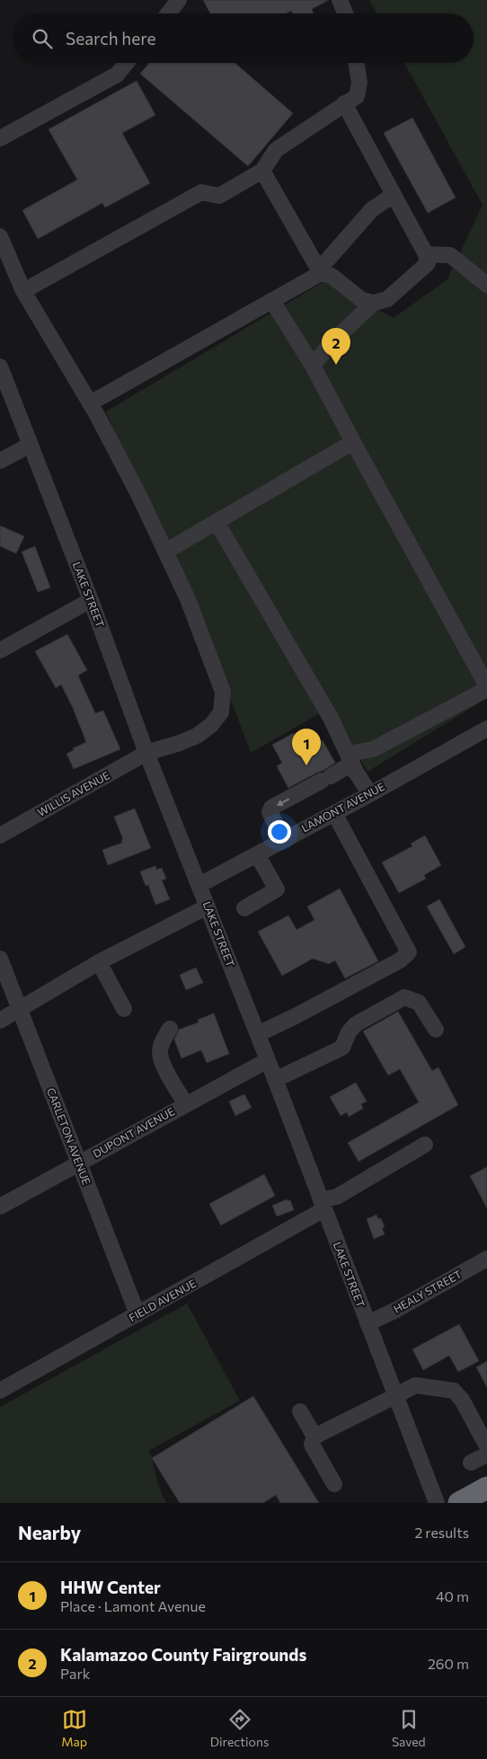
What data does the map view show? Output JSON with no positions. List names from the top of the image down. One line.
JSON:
{"streets":{"street":["LAKE STREET","WILLIS AVENUE","LAMONT AVENUE","DUPONT AVENUE","CARLETON AVENUE","HEALY STREET","FIELD AVENUE"]},"crossings":[["LAKE STREET","WILLIS AVENUE"],["LAKE STREET","LAMONT AVENUE"],["LAKE STREET","DUPONT AVENUE"],["LAKE STREET","HEALY STREET"],["LAKE STREET","FIELD AVENUE"],["DUPONT AVENUE","CARLETON AVENUE"],["CARLETON AVENUE","FIELD AVENUE"]],"page":{"search":"Search here","pins":["2","1"],"heading":["Nearby","2 results"],"list":[{"mark":"1","name":"HHW Center","note":"Place · Lamont Avenue","value":"40 m"},{"mark":"2","name":"Kalamazoo County Fairgrounds","note":"Park","value":"260 m"}],"nav":["Map","Directions","Saved"]}}
